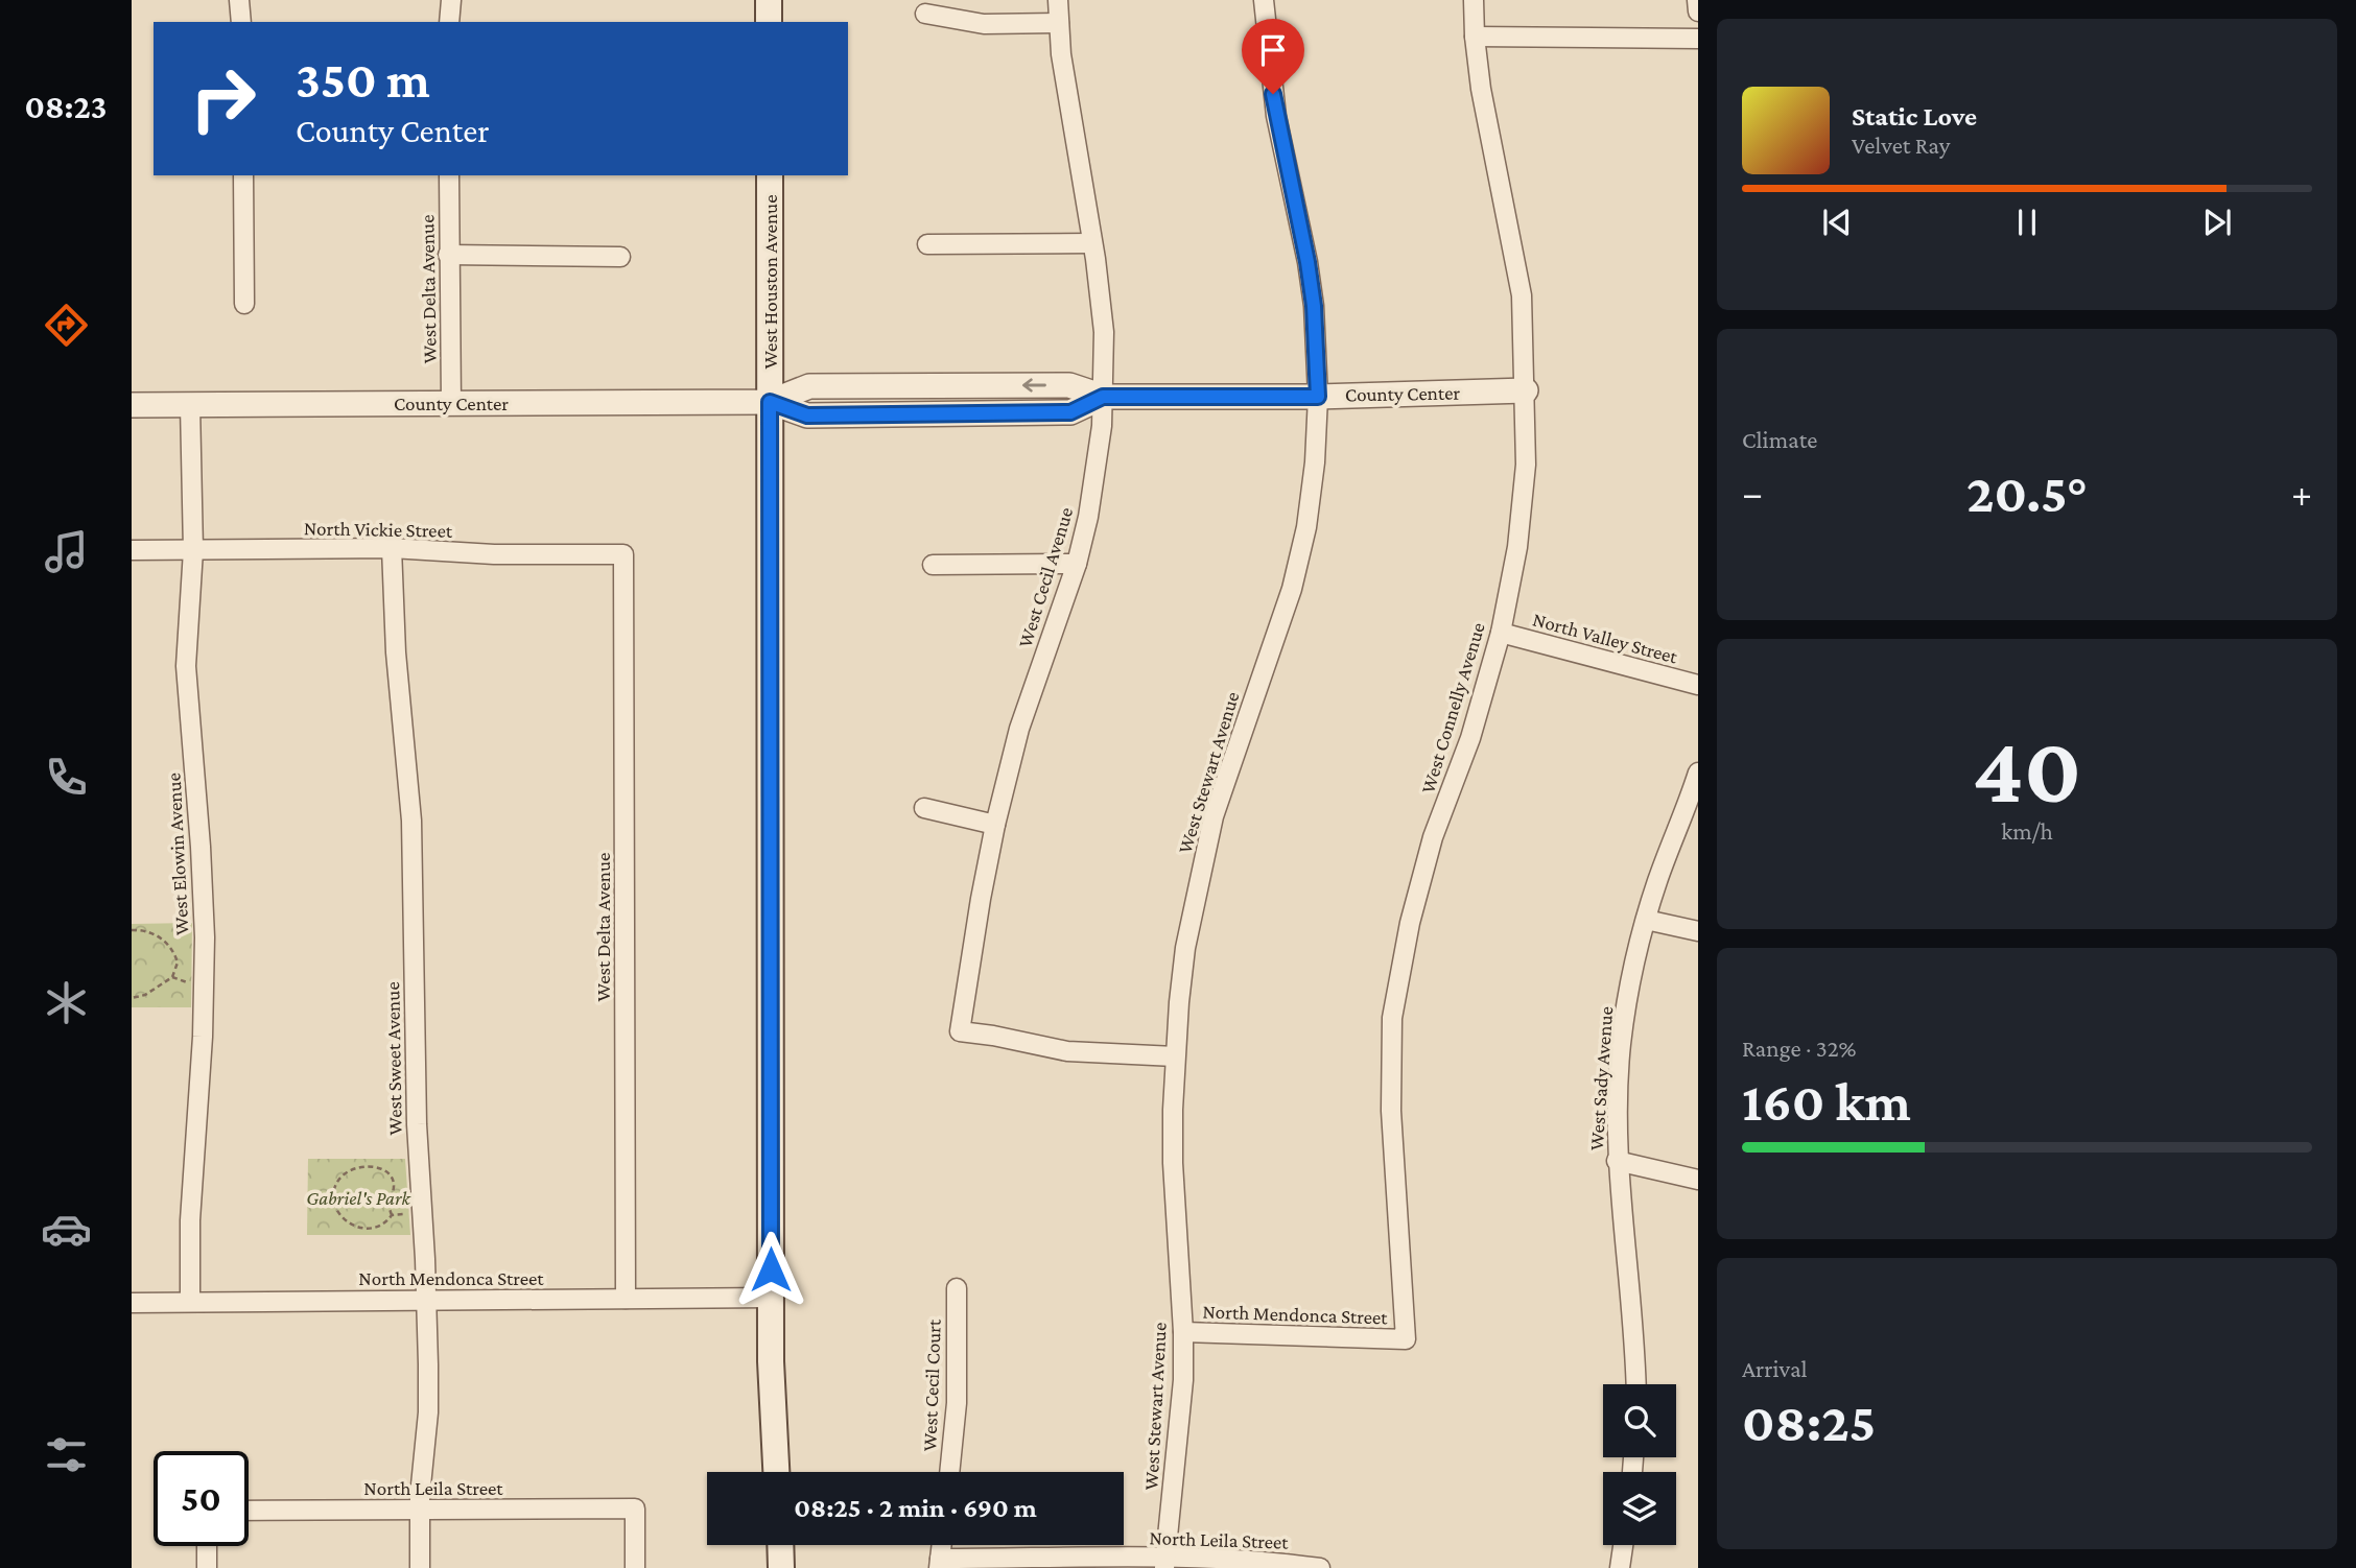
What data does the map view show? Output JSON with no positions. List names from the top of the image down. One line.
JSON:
{"streets":{"main road":["West Houston Avenue"],"street":["West Delta Avenue","County Center","North Vickie Street","West Cecil Avenue","North Valley Street","West Connelly Avenue","West Stewart Avenue","West Elowin Avenue","West Sweet Avenue","West Sady Avenue","North Mendonca Street","West Cecil Court","North Leila Street"]},"crossings":[["West Houston Avenue","County Center"],["West Houston Avenue","North Mendonca Street"],["West Delta Avenue","County Center"],["West Delta Avenue","North Vickie Street"],["West Delta Avenue","North Mendonca Street"],["County Center","West Cecil Avenue"],["County Center","West Connelly Avenue"],["County Center","West Stewart Avenue"],["County Center","West Elowin Avenue"],["North Vickie Street","West Elowin Avenue"],["North Vickie Street","West Sweet Avenue"],["West Cecil Avenue","West Stewart Avenue"],["North Valley Street","West Connelly Avenue"],["West Connelly Avenue","North Mendonca Street"],["West Stewart Avenue","North Mendonca Street"],["West Stewart Avenue","North Leila Street"],["West Elowin Avenue","North Mendonca Street"],["West Sweet Avenue","North Mendonca Street"],["West Sweet Avenue","North Leila Street"]],"parks":["Gabriel's Park"],"page":{"tabs":"08:23","turn":["350 m","County Center"],"song":["Static Love","Velvet Ray"],"tile":["Climate",["40","km/h"],["Range · 32%","160 km"],["Arrival","08:25"]],"heat":["−","20.5°","+"],"limit":"50","trip":"08:25 · 2 min · 690 m"}}
